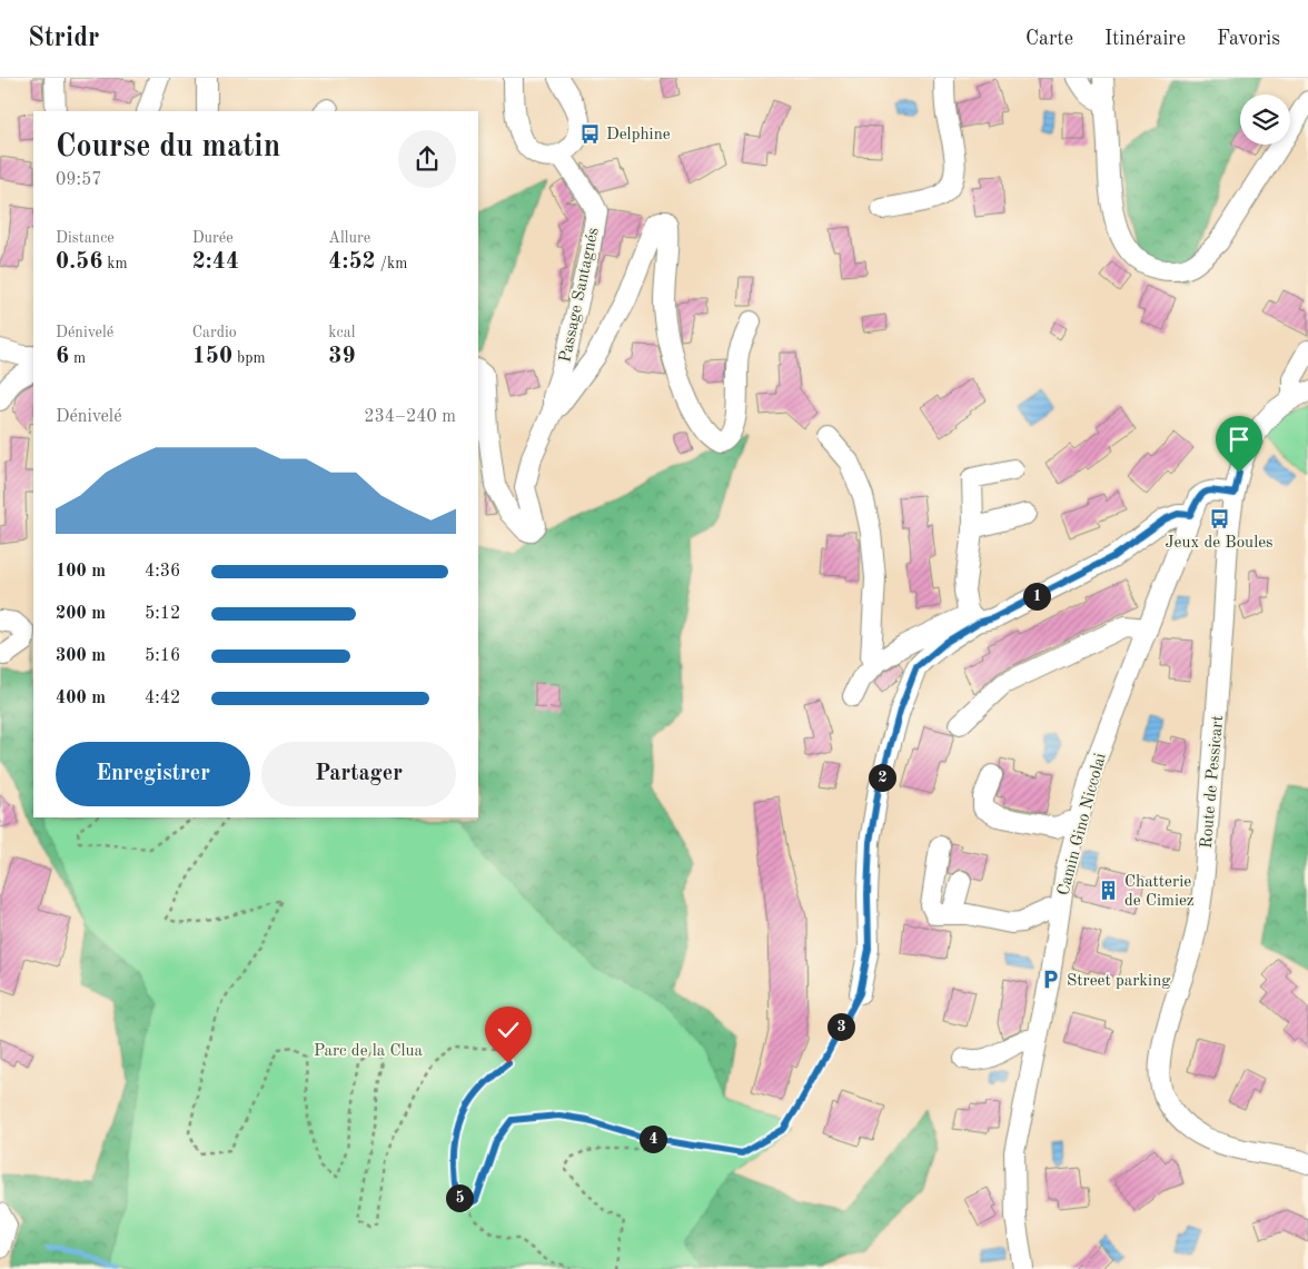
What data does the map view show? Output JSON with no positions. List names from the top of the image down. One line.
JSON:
{"streets":{"street":["Passage Santagnés","Route de Pessicart","Camin Gino Niccolai"]},"crossings":[["Route de Pessicart","Camin Gino Niccolai"]],"parks":["Parc de la Clua"],"places":{"bus stop":["Delphine","Jeux de Boules"],"building":["Chatterie de Cimiez"],"parking":["Street parking"]},"page":{"header":"Stridr","nav":["Carte","Itinéraire","Favoris"],"heading":["Course du matin","09:57"],"stats":[["Distance","0.56 km"],["Durée","2:44"],["Allure","4:52 /km"],["Dénivelé","6 m"],["Cardio","150 bpm"],["kcal","39"]],"chart":["Dénivelé","234–240 m"],"list":[{"name":"100 m","note":"4:36"},{"name":"200 m","note":"5:12"},{"name":"300 m","note":"5:16"},{"name":"400 m","note":"4:42"}],"pins":["1","2","3","4","5"],"buttons":["Enregistrer","Partager"]}}
